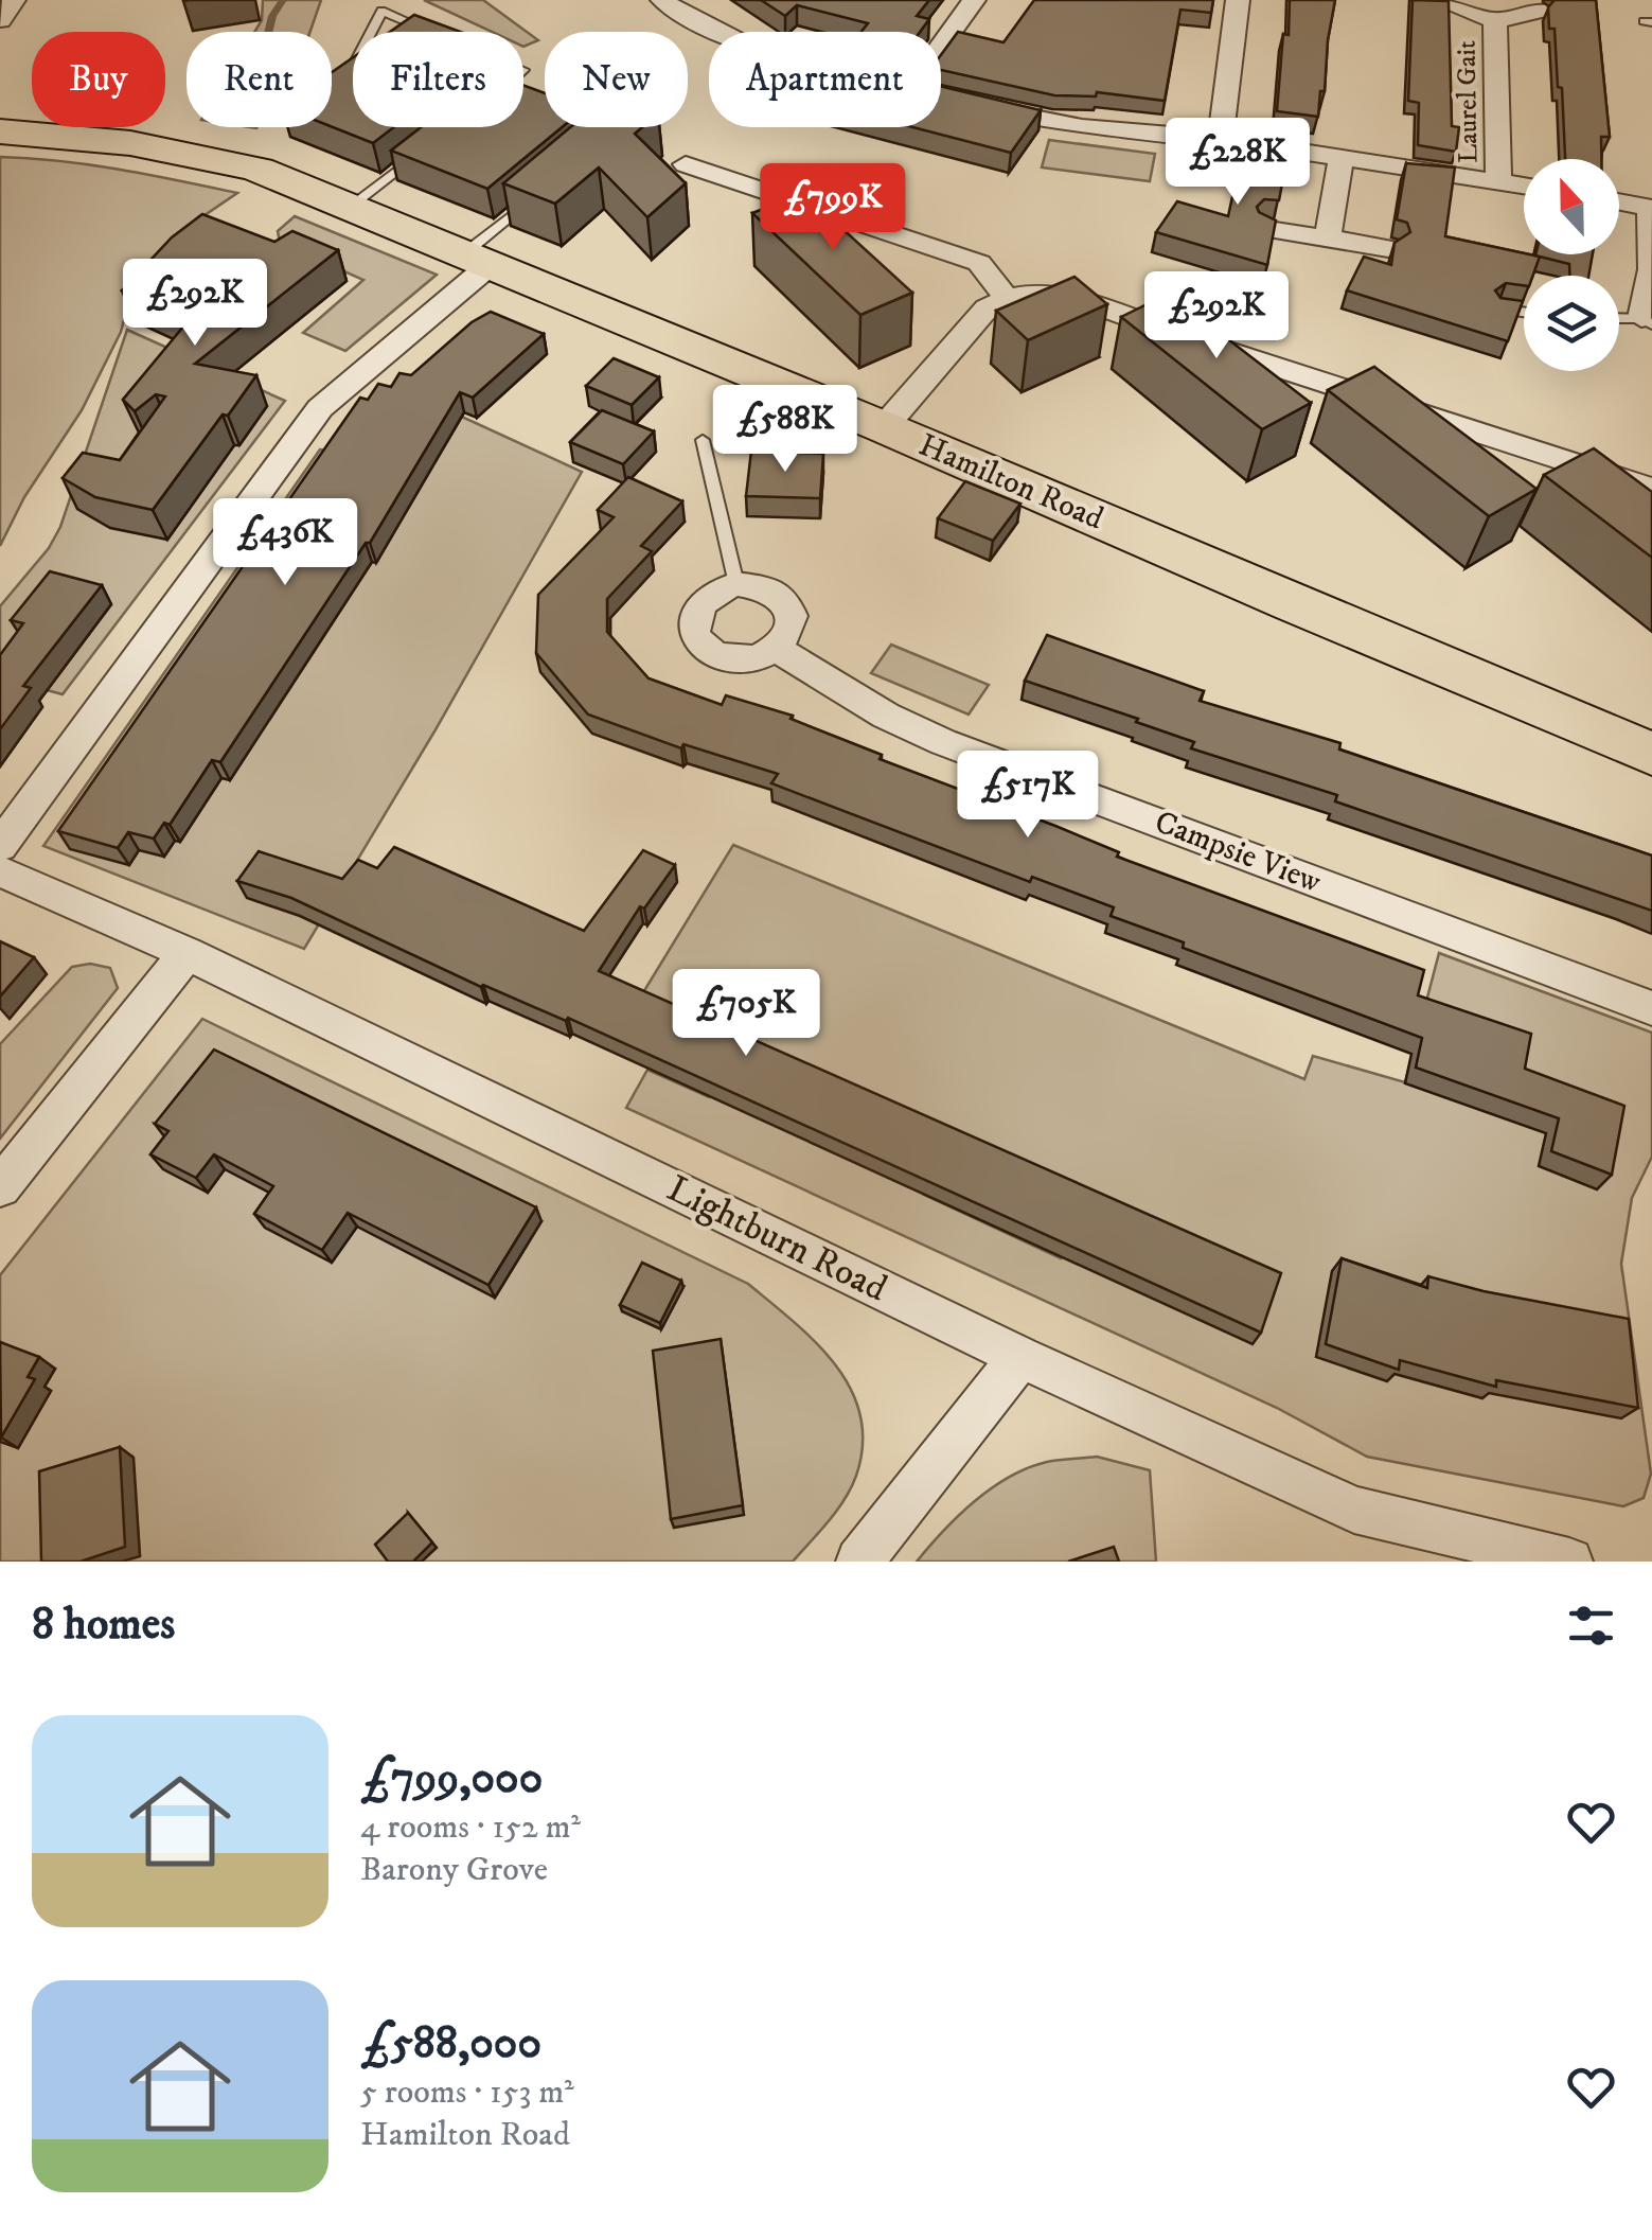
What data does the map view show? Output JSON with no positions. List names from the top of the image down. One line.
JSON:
{"streets":{"main road":["Hamilton Road"],"street":["Laurel Gait","Campsie View","Lightburn Road"]},"north":"top","page":{"chip":["Buy","Rent","Filters","New","Apartment"],"price":["£228K","£799K","£292K","£292K","£588K","£436K","£517K","£705K"],"heading":"8 homes","list":[{"name":"£799,000","note":"4 rooms · 152 m² · Barony Grove"},{"name":"£588,000","note":"5 rooms · 153 m² · Hamilton Road"}]}}
